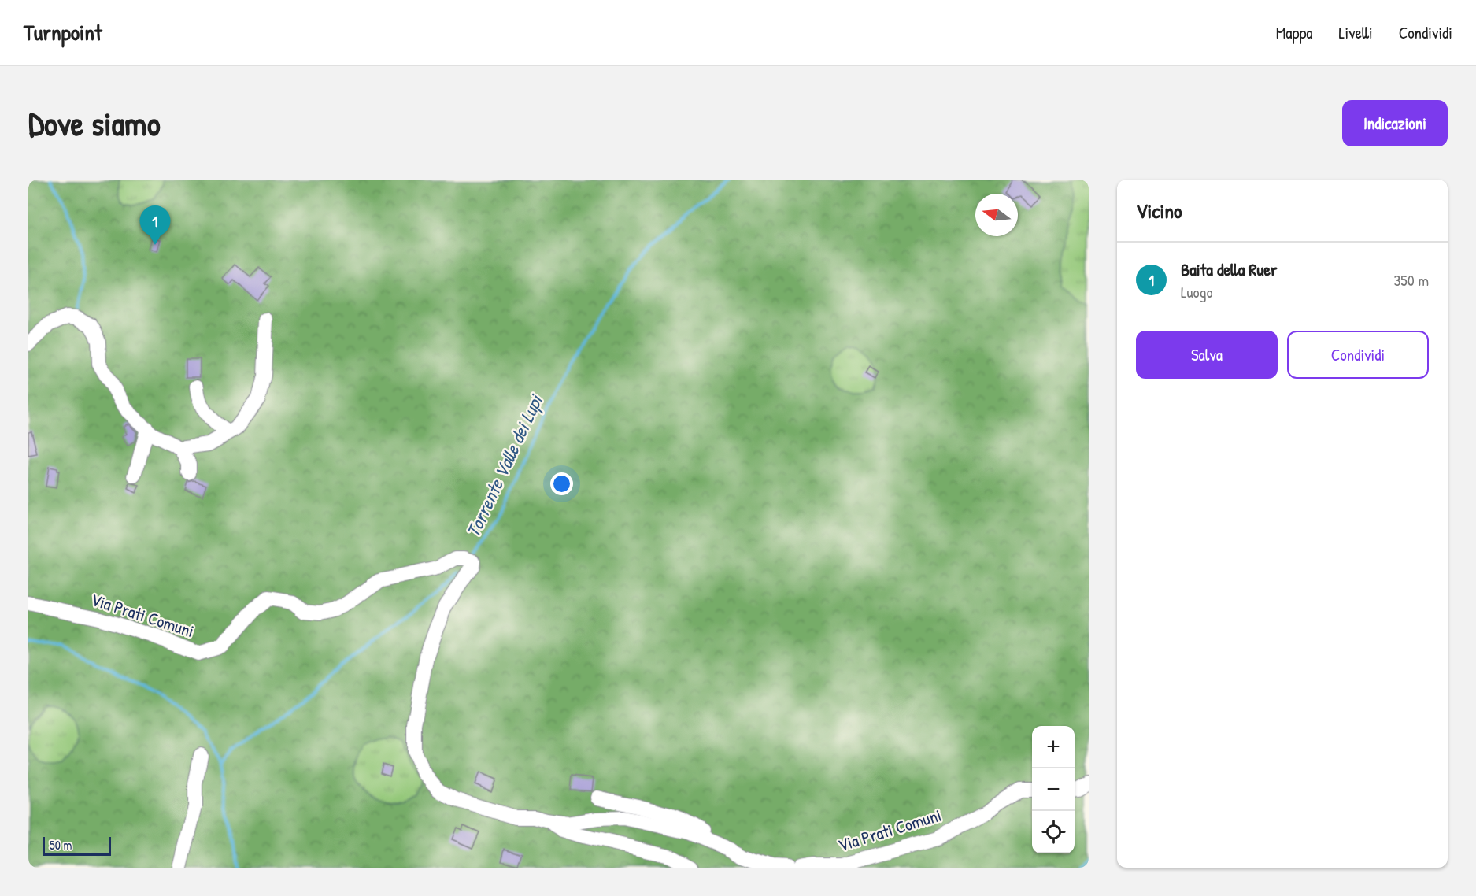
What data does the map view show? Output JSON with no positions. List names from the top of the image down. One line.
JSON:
{"streets":{"street":["Via Prati Comuni"]},"water":["Torrente Valle dei Lupi"],"scale_bar":"50 m","north":"left","page":{"header":"Turnpoint","nav":["Mappa","Livelli","Condividi"],"buttons":["Indicazioni",["Salva","Condividi"]],"title":"Dove siamo","heading":"Vicino","pins":"1","list":[{"mark":"1","name":"Baita della Ruer","note":"Luogo","value":"350 m"}],"map_buttons":["+","−"],"scale":"50 m"}}
